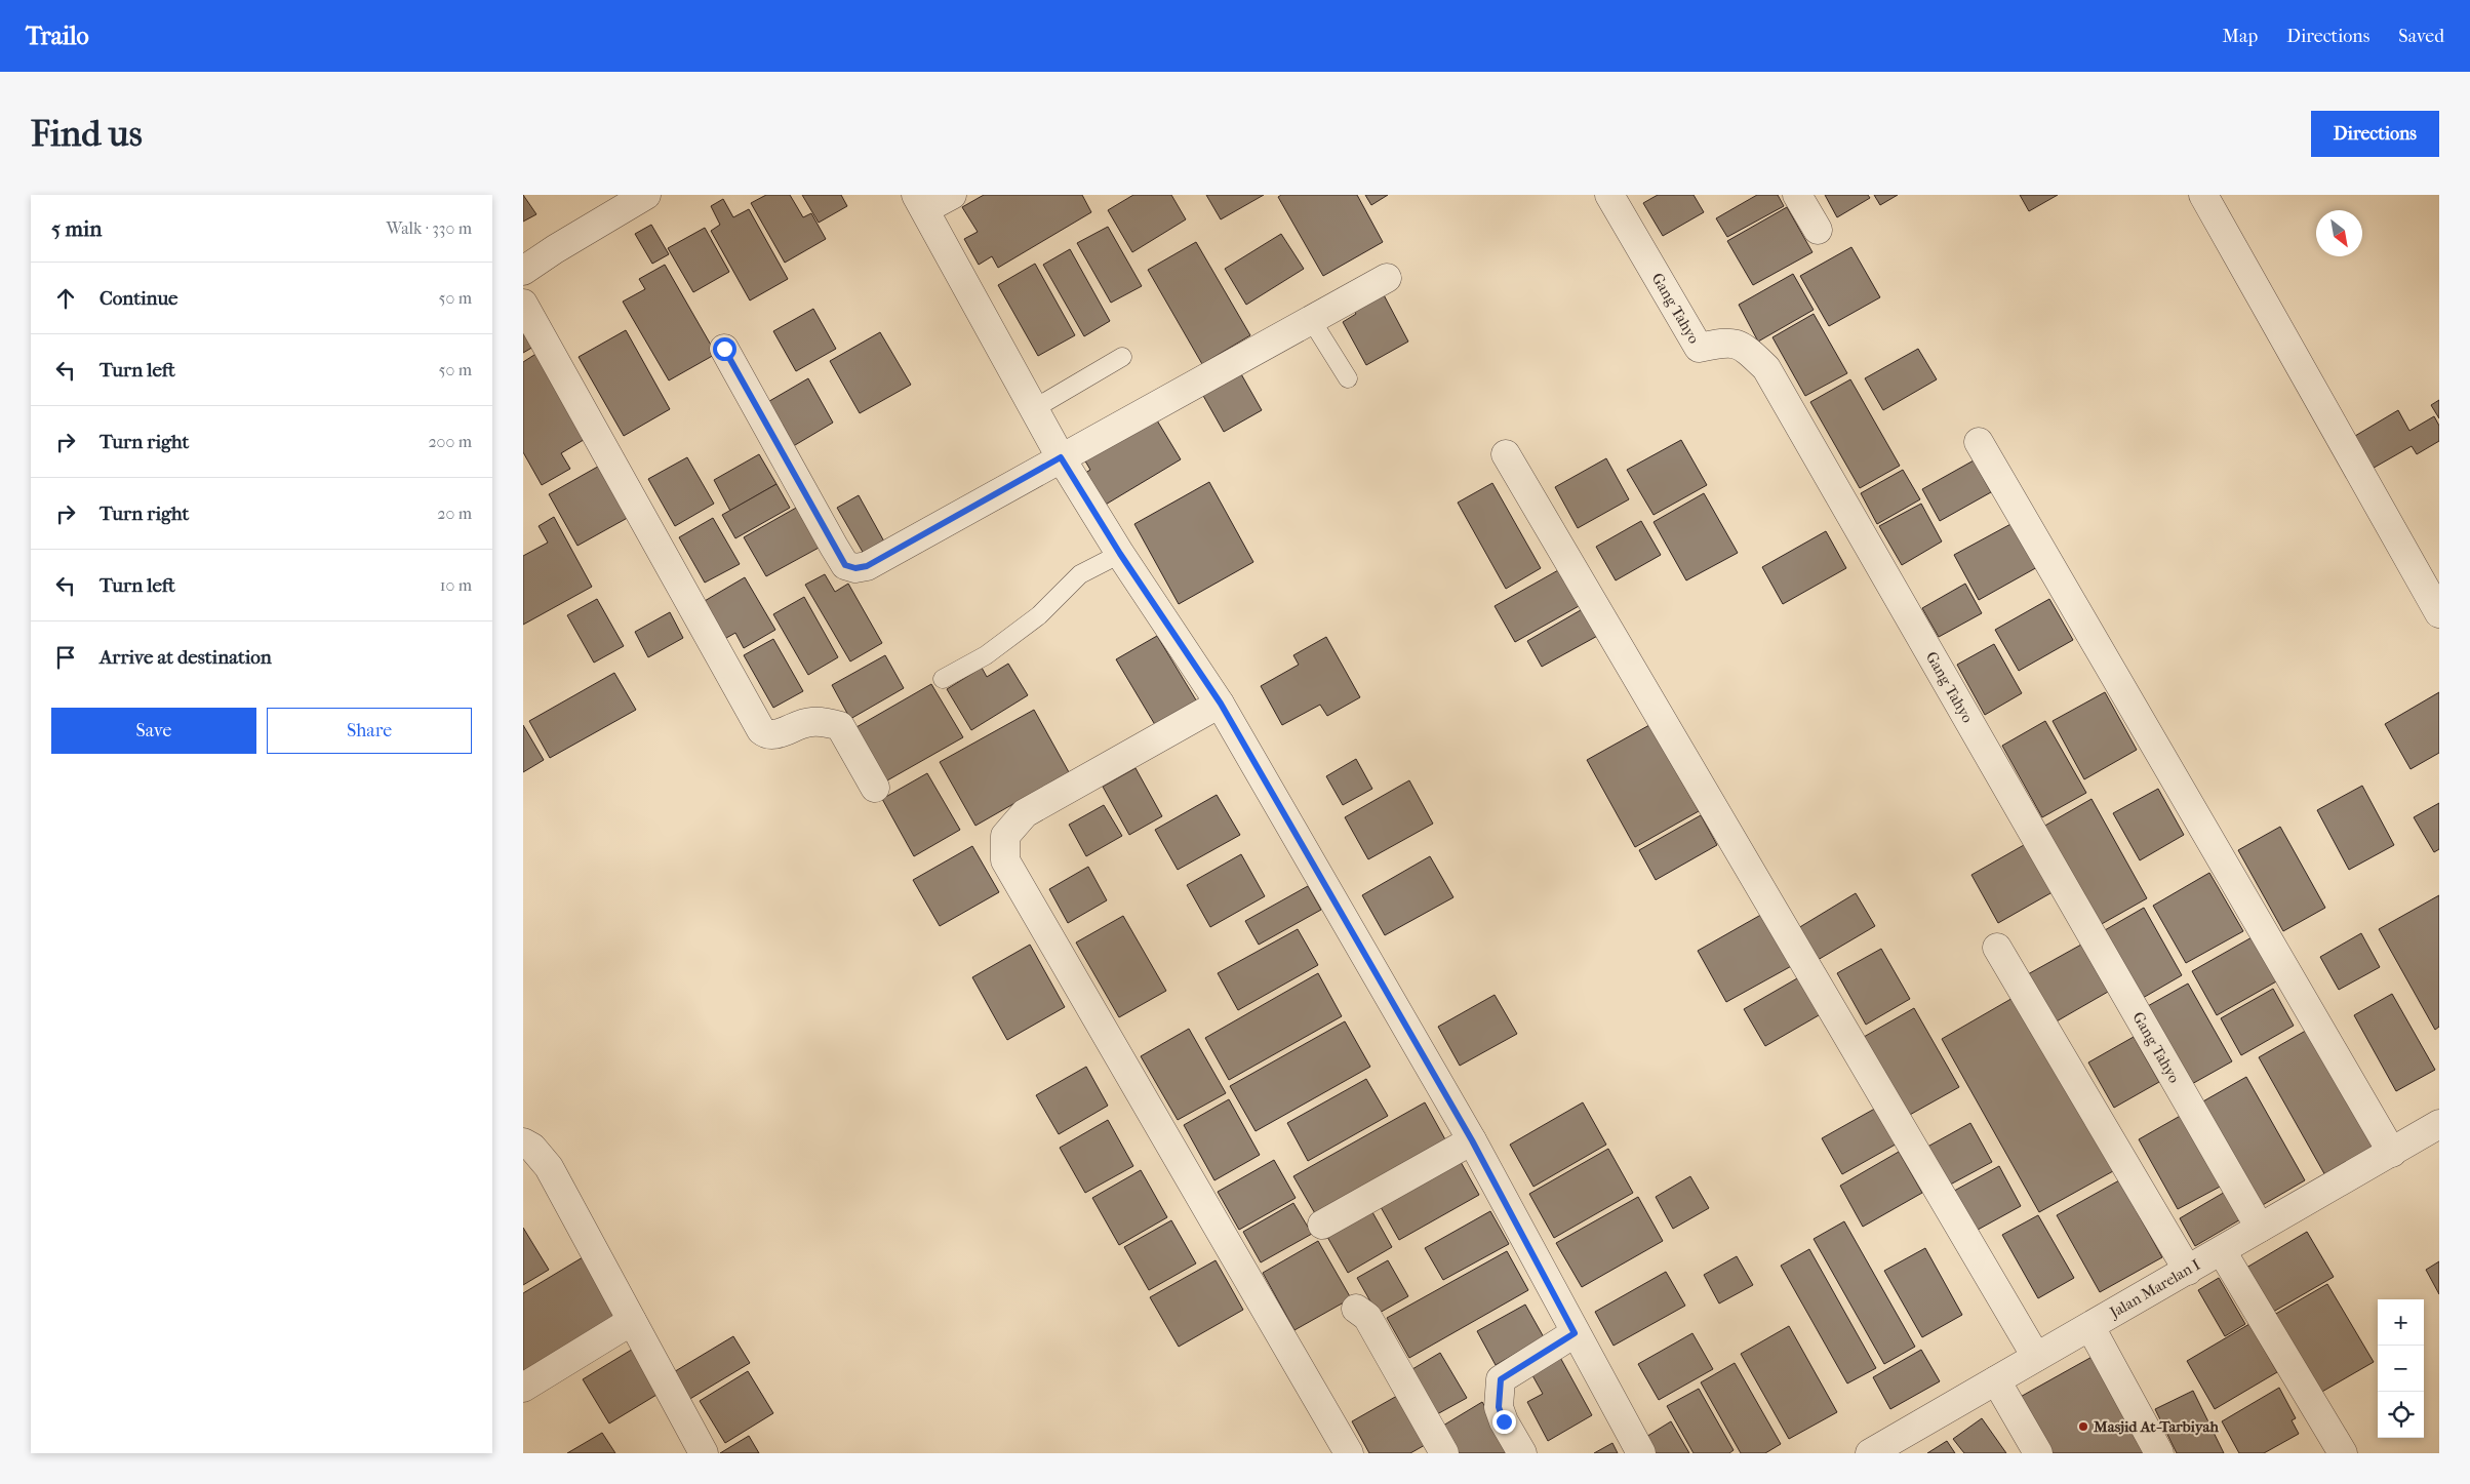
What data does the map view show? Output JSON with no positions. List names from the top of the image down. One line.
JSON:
{"streets":{"street":["Gang Tahyo","Jalan Marelan I"]},"crossings":[["Gang Tahyo","Jalan Marelan I"]],"places":["Masjid At-Tarbiyah"],"north":"bottom right","page":{"header":"Trailo","nav":["Map","Directions","Saved"],"buttons":["Directions",["Save","Share"]],"title":"Find us","heading":["5 min","Walk · 330 m"],"list":[["Continue","50 m"],["Turn left","50 m"],["Turn right","200 m"],["Turn right","20 m"],["Turn left","10 m"],"Arrive at destination"],"map_buttons":["+","−"]}}
